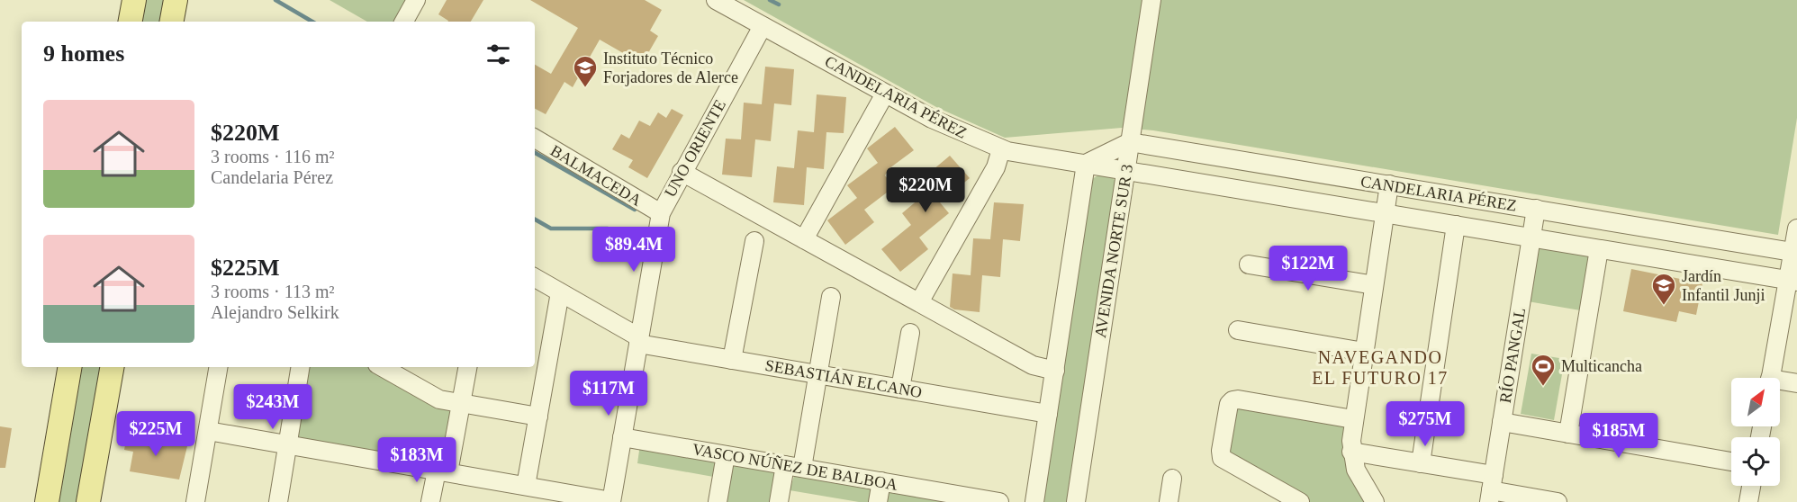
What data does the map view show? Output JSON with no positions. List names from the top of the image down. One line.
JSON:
{"streets":{"street":["CANDELARIA PÉREZ","UNO ORIENTE","BALMACEDA","AVENIDA NORTE SUR 3","RÍO PANGAL","SEBASTIÁN ELCANO","VASCO NÚÑEZ DE BALBOA"]},"crossings":[["CANDELARIA PÉREZ","UNO ORIENTE"],["CANDELARIA PÉREZ","AVENIDA NORTE SUR 3"],["CANDELARIA PÉREZ","RÍO PANGAL"],["UNO ORIENTE","BALMACEDA"],["UNO ORIENTE","SEBASTIÁN ELCANO"],["UNO ORIENTE","VASCO NÚÑEZ DE BALBOA"]],"districts":["NAVEGANDO EL FUTURO 17"],"places":{"school or university":["Instituto Técnico Forjadores de Alerce","Jardín Infantil Junji"],"sports":["Multicancha"]},"north":"top right","page":{"heading":"9 homes","list":[{"name":"$220M","note":"3 rooms · 116 m² · Candelaria Pérez"},{"name":"$225M","note":"3 rooms · 113 m² · Alejandro Selkirk"}],"price":["$220M","$89.4M","$122M","$117M","$243M","$275M","$225M","$185M","$183M"]}}
